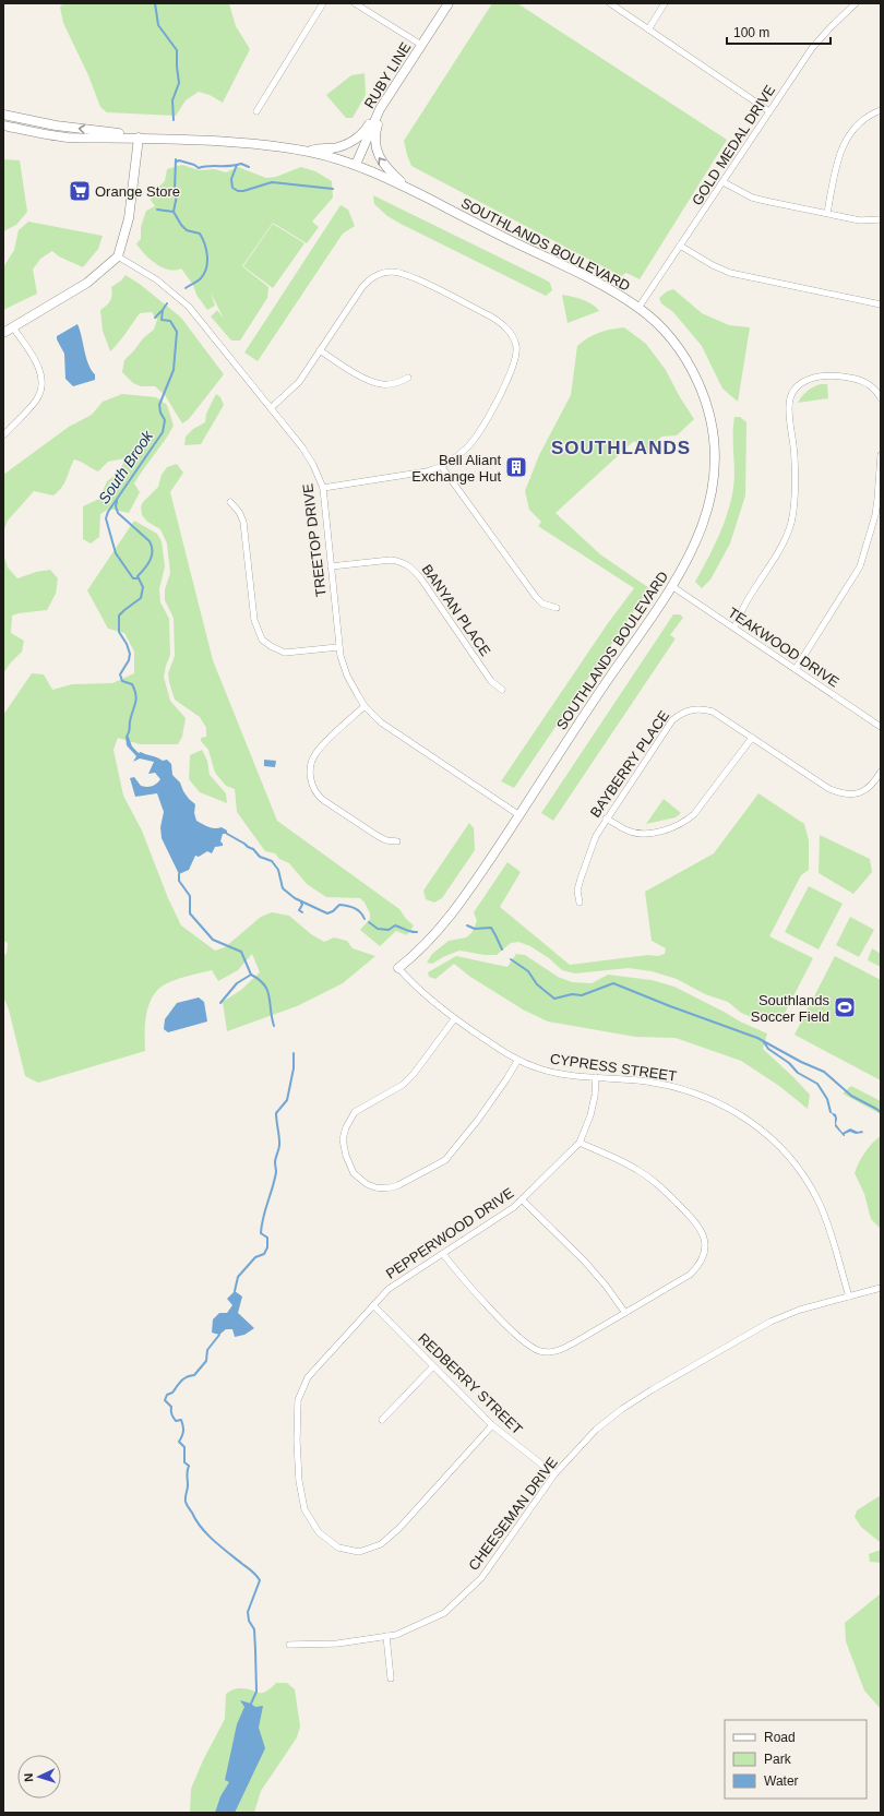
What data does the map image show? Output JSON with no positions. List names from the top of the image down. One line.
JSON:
{"streets":{"main road":["RUBY LINE","SOUTHLANDS BOULEVARD"],"street":["GOLD MEDAL DRIVE","TREETOP DRIVE","BANYAN PLACE","TEAKWOOD DRIVE","BAYBERRY PLACE","CYPRESS STREET","PEPPERWOOD DRIVE","REDBERRY STREET","CHEESEMAN DRIVE"]},"crossings":[["RUBY LINE","SOUTHLANDS BOULEVARD"],["GOLD MEDAL DRIVE","SOUTHLANDS BOULEVARD"],["SOUTHLANDS BOULEVARD","TREETOP DRIVE"],["SOUTHLANDS BOULEVARD","TEAKWOOD DRIVE"],["SOUTHLANDS BOULEVARD","CYPRESS STREET"],["TREETOP DRIVE","BANYAN PLACE"],["CYPRESS STREET","PEPPERWOOD DRIVE"],["CYPRESS STREET","CHEESEMAN DRIVE"],["PEPPERWOOD DRIVE","REDBERRY STREET"],["REDBERRY STREET","CHEESEMAN DRIVE"]],"districts":["SOUTHLANDS"],"water":["South Brook"],"places":{"supermarket":["Orange Store"],"building":["Bell Aliant Exchange Hut"],"sports":["Southlands Soccer Field"]},"legend":["Road","Park","Water"],"scale_bar":"100 m","north":"left"}
